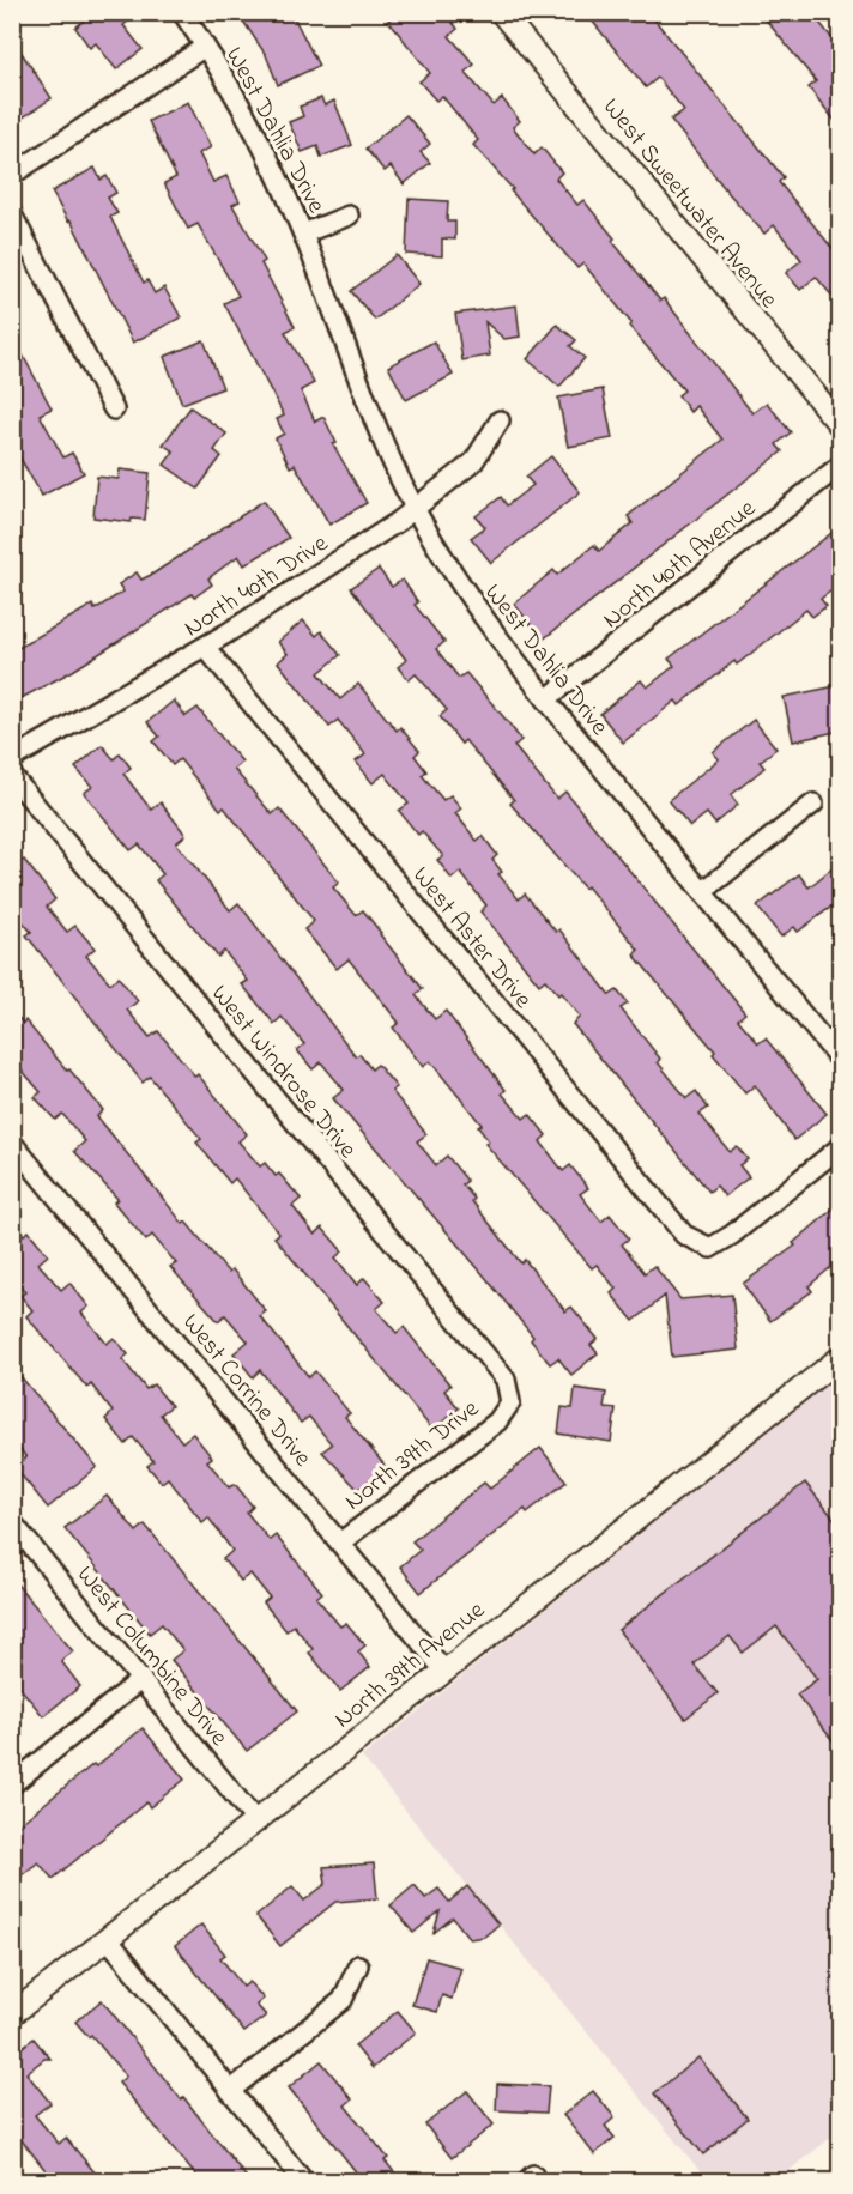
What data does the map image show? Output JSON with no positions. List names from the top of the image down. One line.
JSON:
{"streets":{"street":["West Dahlia Drive","West Sweetwater Avenue","North 40th Avenue","North 40th Drive","West Aster Drive","West Windrose Drive","West Corrine Drive","North 39th Drive","West Columbine Drive","North 39th Avenue"]},"crossings":[["West Dahlia Drive","North 40th Avenue"],["West Dahlia Drive","North 40th Drive"],["North 40th Drive","West Aster Drive"],["West Windrose Drive","North 39th Drive"],["West Corrine Drive","North 39th Drive"],["West Corrine Drive","North 39th Avenue"],["West Columbine Drive","North 39th Avenue"]]}
